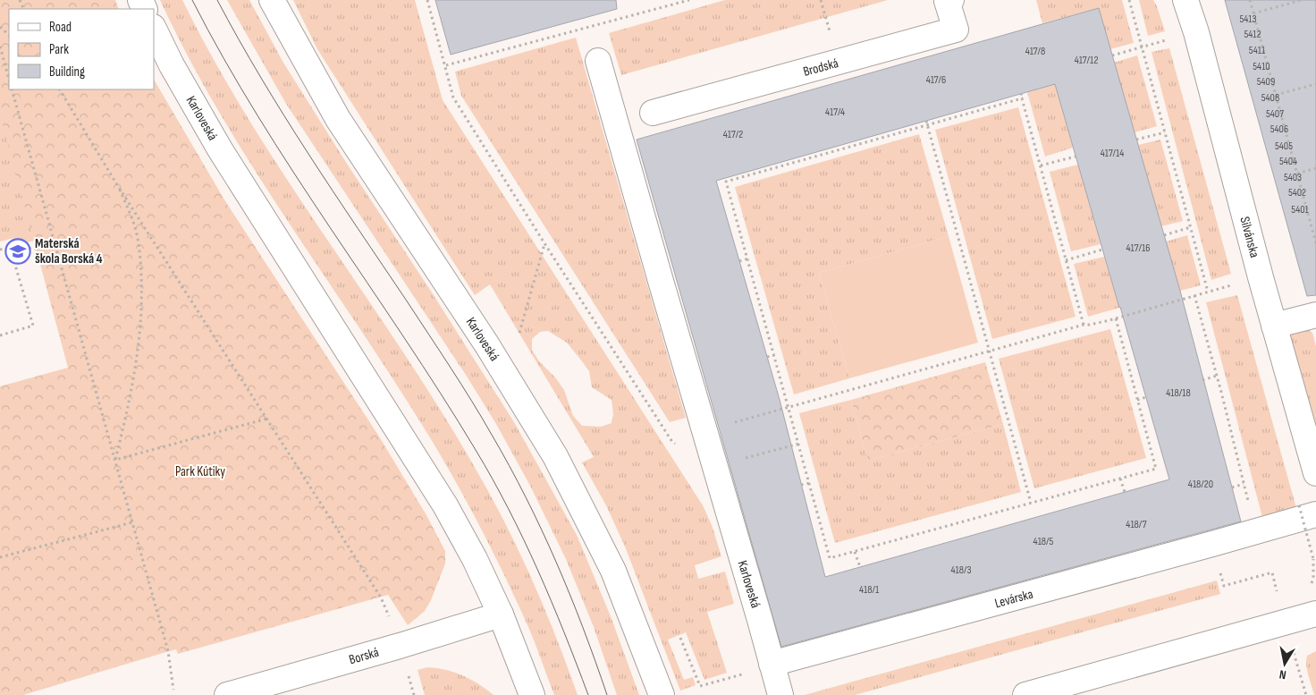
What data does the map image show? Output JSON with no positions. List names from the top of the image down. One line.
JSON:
{"streets":{"street":["Brodská","Karloveská","Silvánska","Levárska","Borská"]},"crossings":[["Karloveská","Levárska"],["Karloveská","Borská"]],"parks":["Park Kútiky"],"places":{"school or university":["Materská škola Borská 4"]},"house_numbers":["5413","5412","5411","417/8","417/12","5410","417/6","5409","5408","417/4","5407","5406","417/2","5405","417/14","5404","5403","5402","5401","417/16","418/18","418/20","418/7","418/5","418/3","418/1"],"legend":["Road","Park","Building"],"north":"bottom"}
